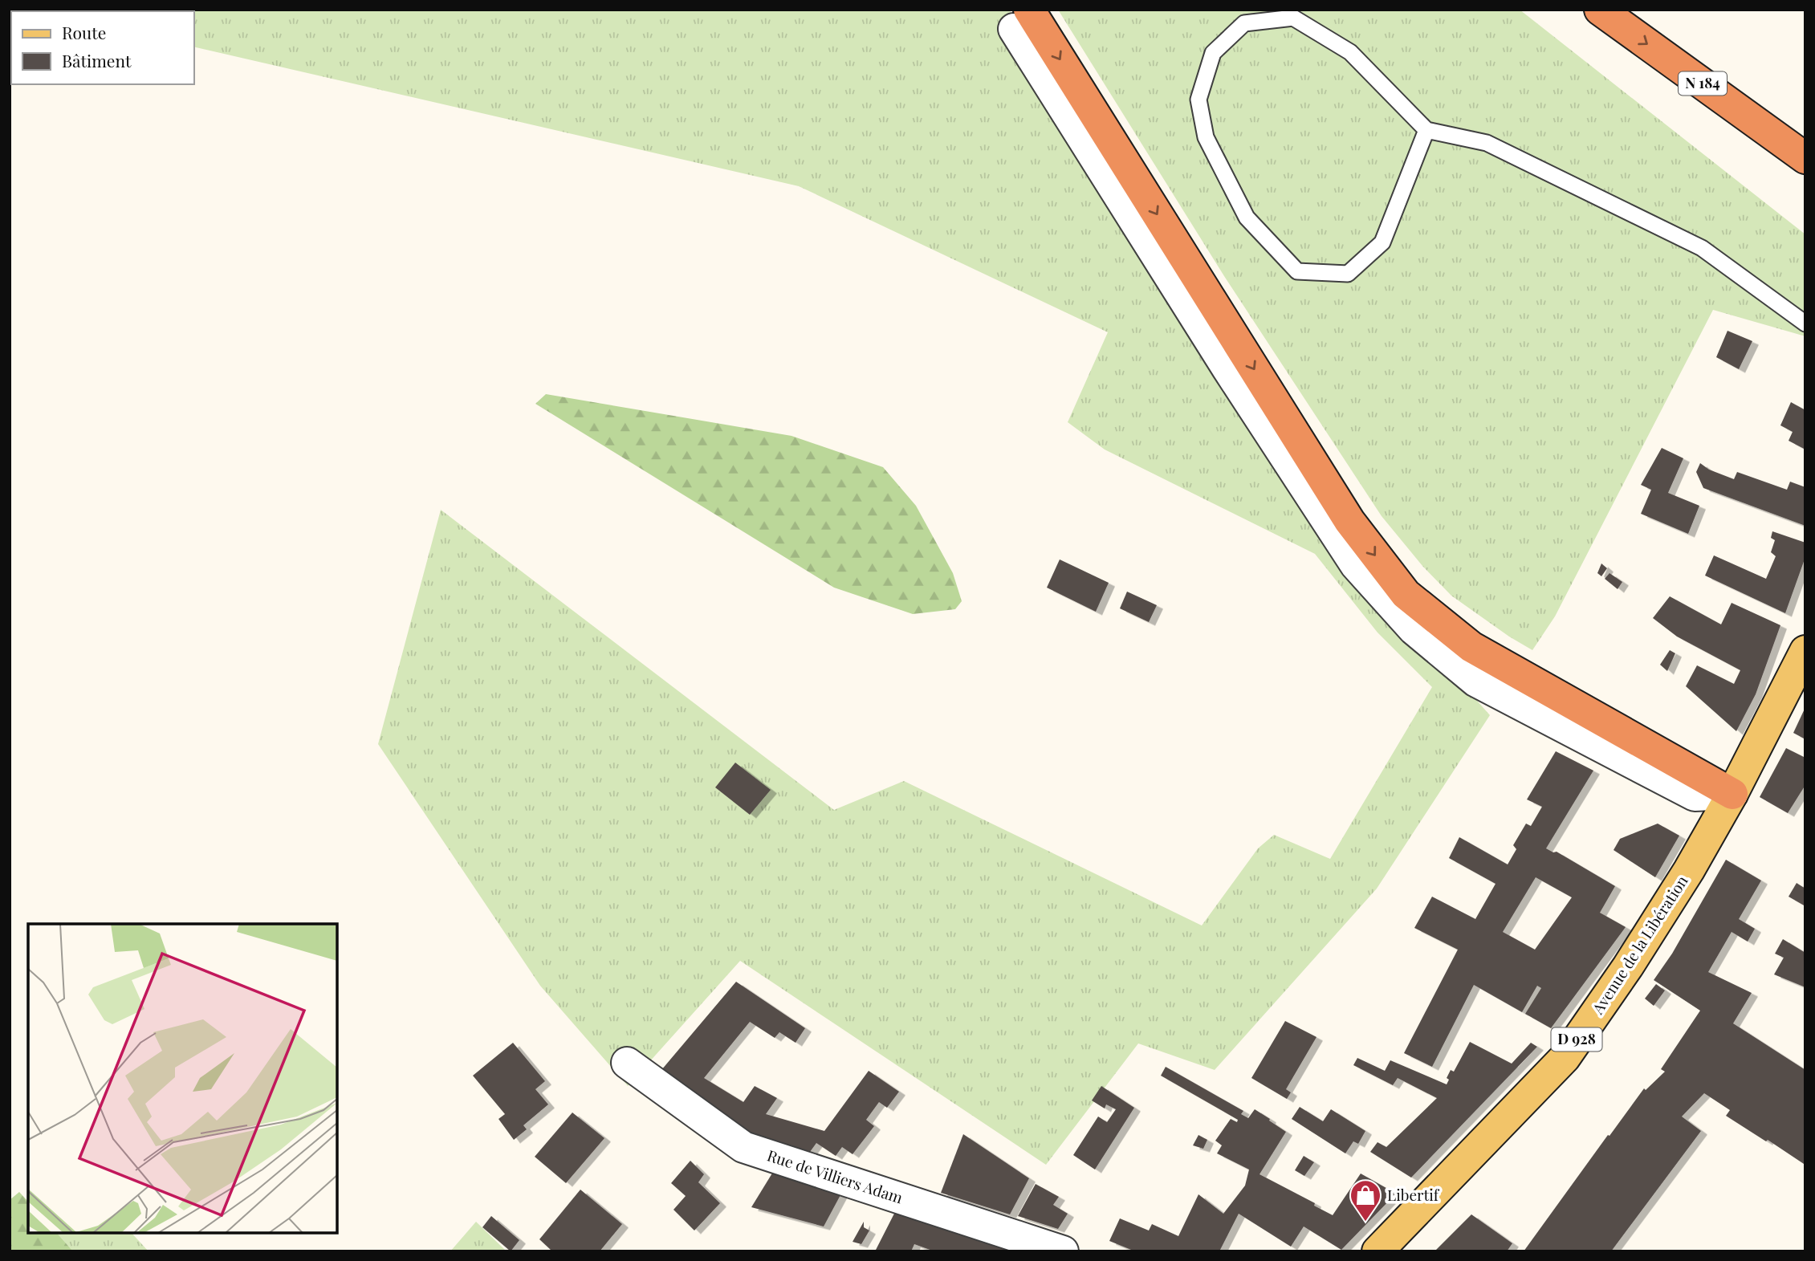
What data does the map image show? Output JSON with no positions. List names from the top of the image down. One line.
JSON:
{"streets":{"highway":["N 184"],"main road":["Avenue de la Libération","D 928"],"street":["Rue de Villiers Adam"]},"places":{"shop":["Libertif"]},"legend":["Route","Bâtiment"]}
